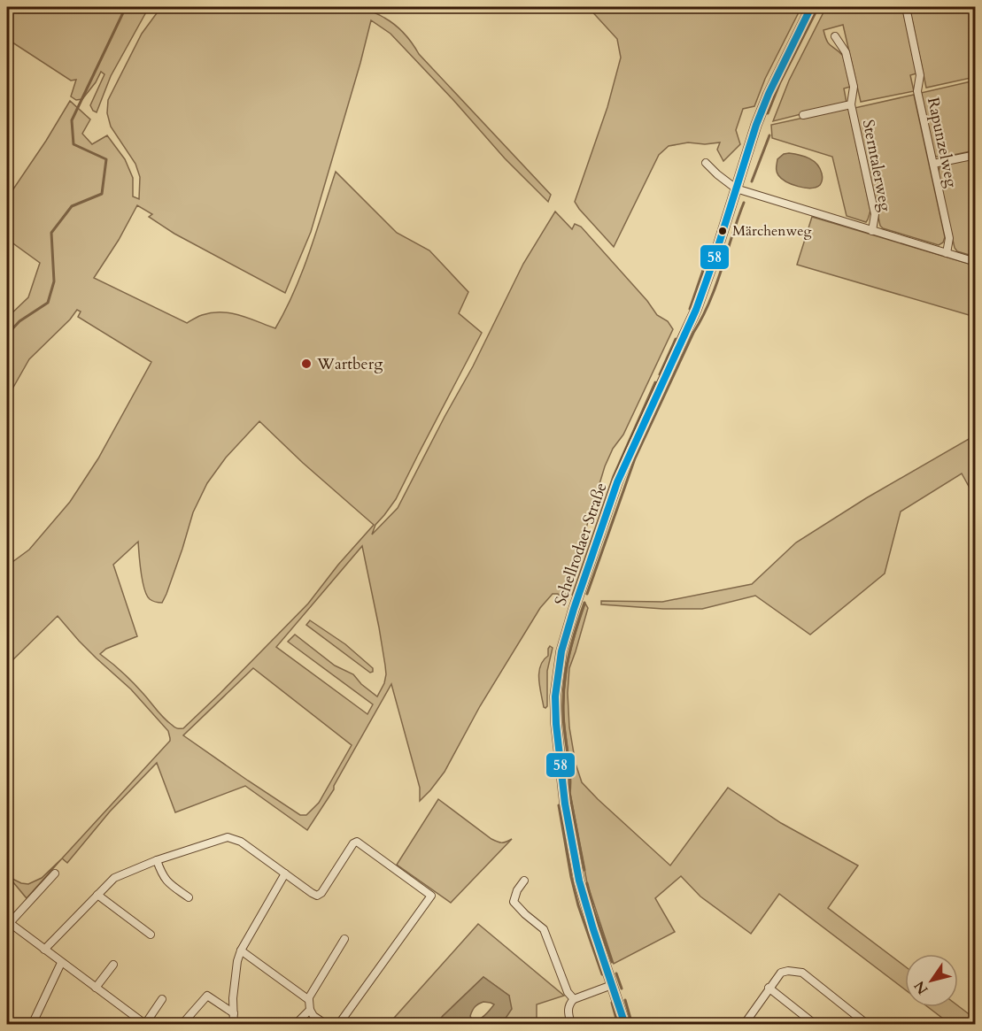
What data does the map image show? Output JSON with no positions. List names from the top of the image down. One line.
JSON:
{"streets":{"street":["Rapunzelweg","Sterntalerweg","Schellrodaer Straße"]},"places":["Märchenweg","Wartberg"],"lines":["transit line 58"],"north":"bottom left"}
